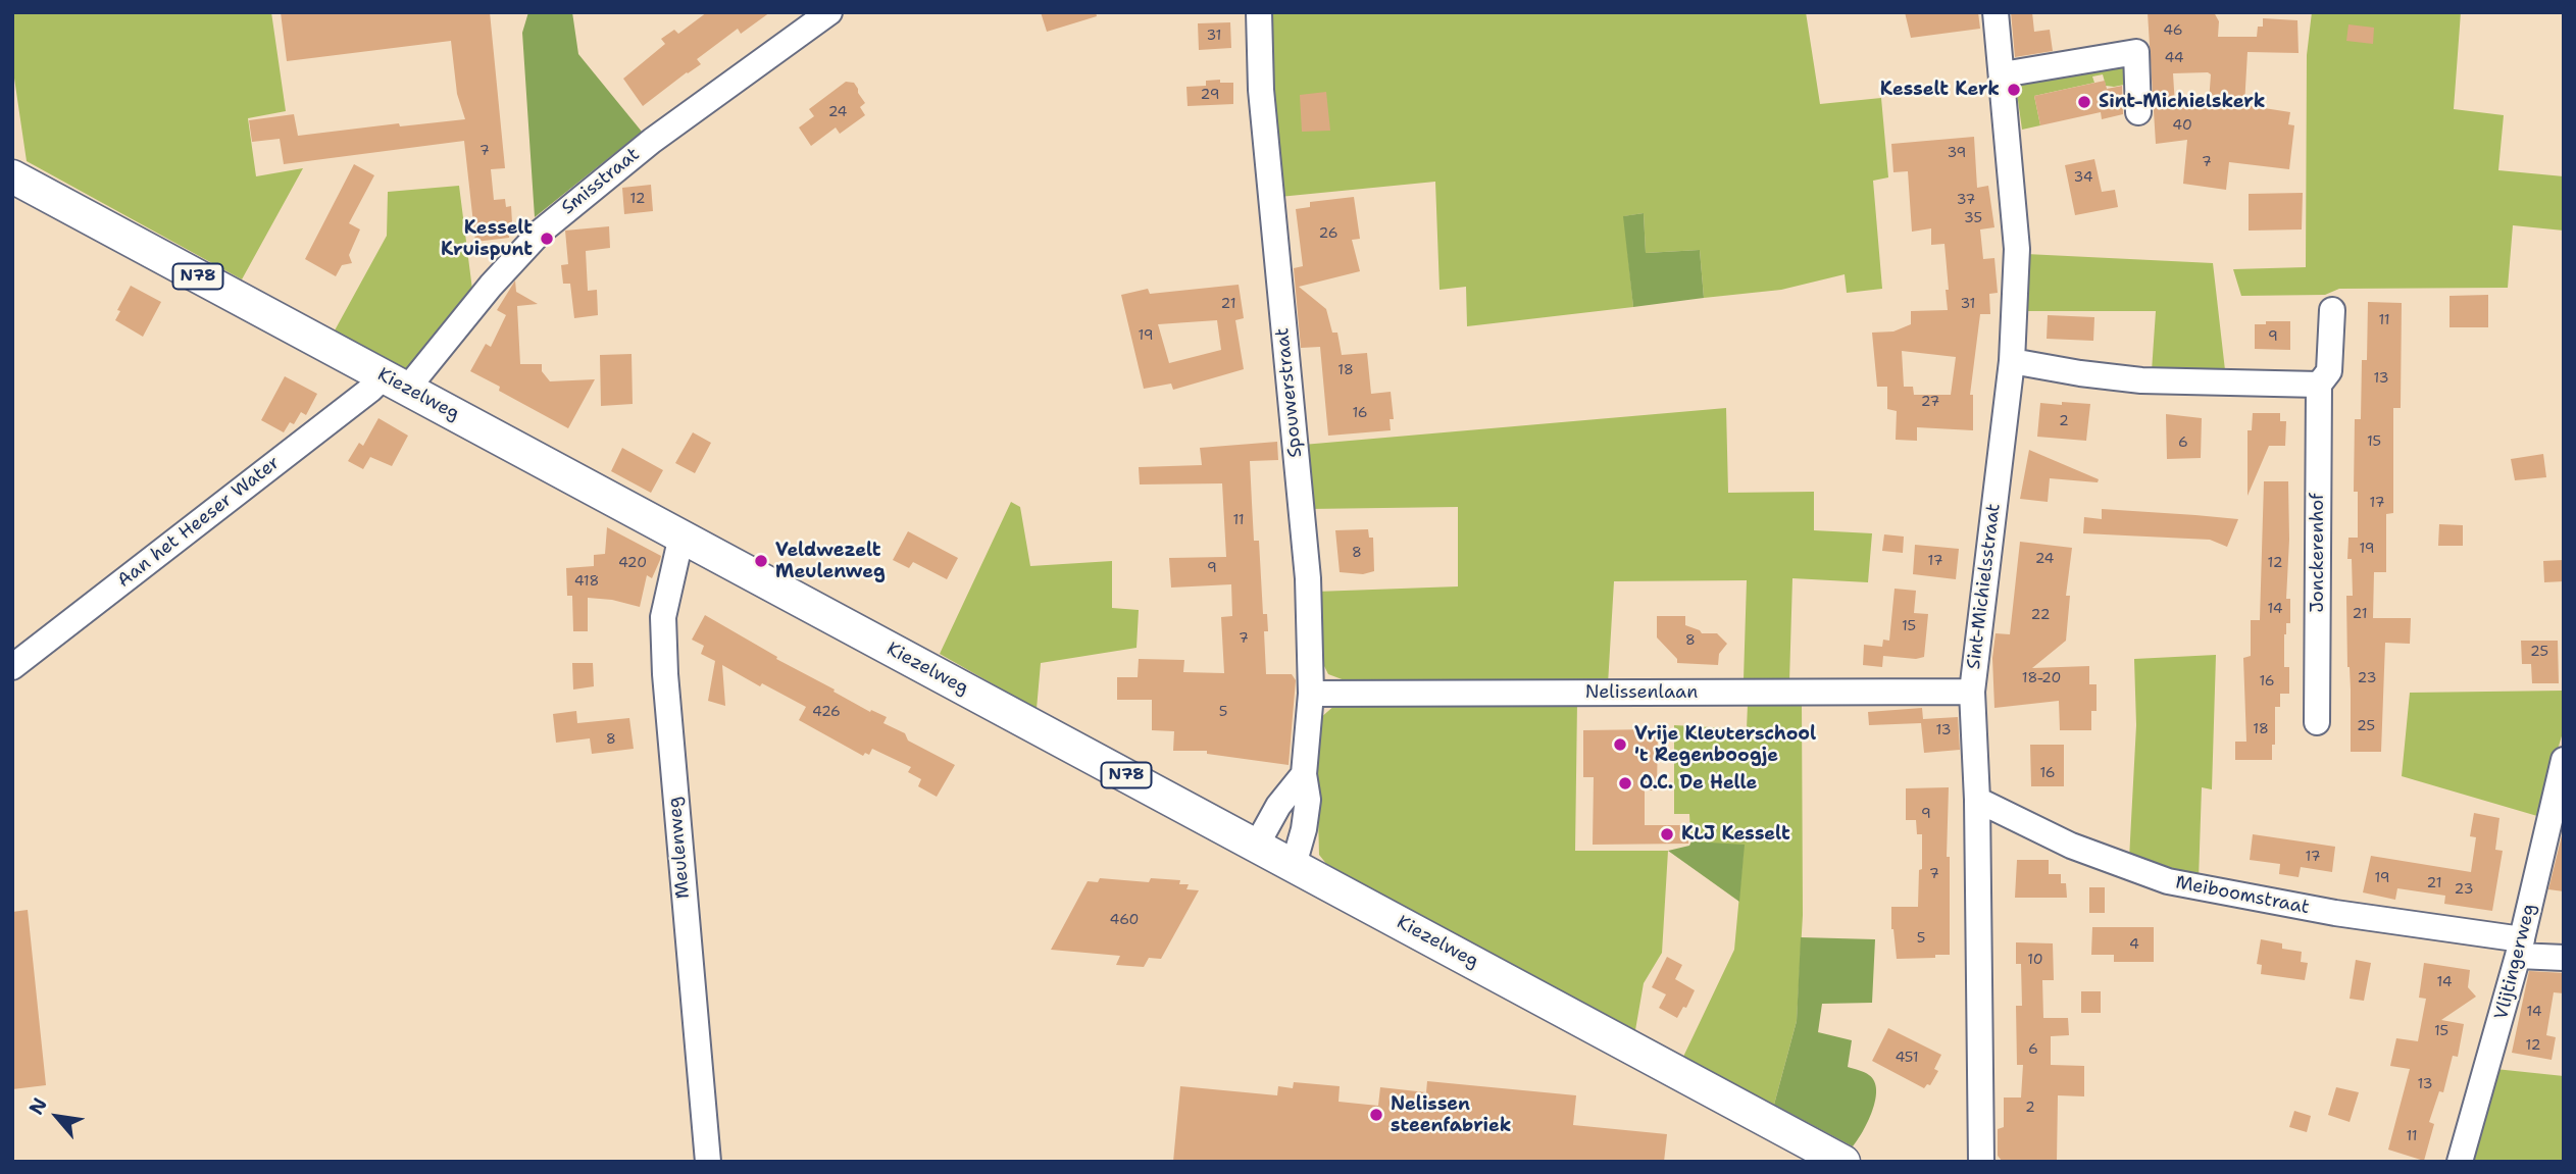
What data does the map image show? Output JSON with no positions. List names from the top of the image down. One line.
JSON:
{"streets":{"main road":["N78","Kiezelweg"],"street":["Smisstraat","Spouwerstraat","Aan het Heeser Water","Jonckerenhof","Sint-Michielsstraat","Nelissenlaan","Meulenweg","Meiboomstraat","Vlijtingerweg"]},"crossings":[["Smisstraat","Kiezelweg"],["Smisstraat","Aan het Heeser Water"],["Spouwerstraat","Kiezelweg"],["Spouwerstraat","Nelissenlaan"],["Kiezelweg","Aan het Heeser Water"],["Kiezelweg","Meulenweg"],["Sint-Michielsstraat","Nelissenlaan"],["Sint-Michielsstraat","Meiboomstraat"],["Meiboomstraat","Vlijtingerweg"]],"places":["Kesselt Kerk","Sint-Michielskerk","Kesselt Kruispunt","Veldwezelt Meulenweg","Vrije Kleuterschool 't Regenboogje","O.C. De Helle","KLJ Kesselt","Nelissen steenfabriek"],"house_numbers":["46","31","44","29","24","40","7","39","7","34","12","37","35","26","21","31","11","19","9","18","13","27","16","2","15","6","17","11","19","8","24","17","420","12","9","418","14","21","22","15","7","8","25","18-20","23","16","426","5","25","18","13","8","16","9","17","7","19","21","23","460","5","4","10","14","14","15","12","6","451","13","2","11"],"north":"top left"}
